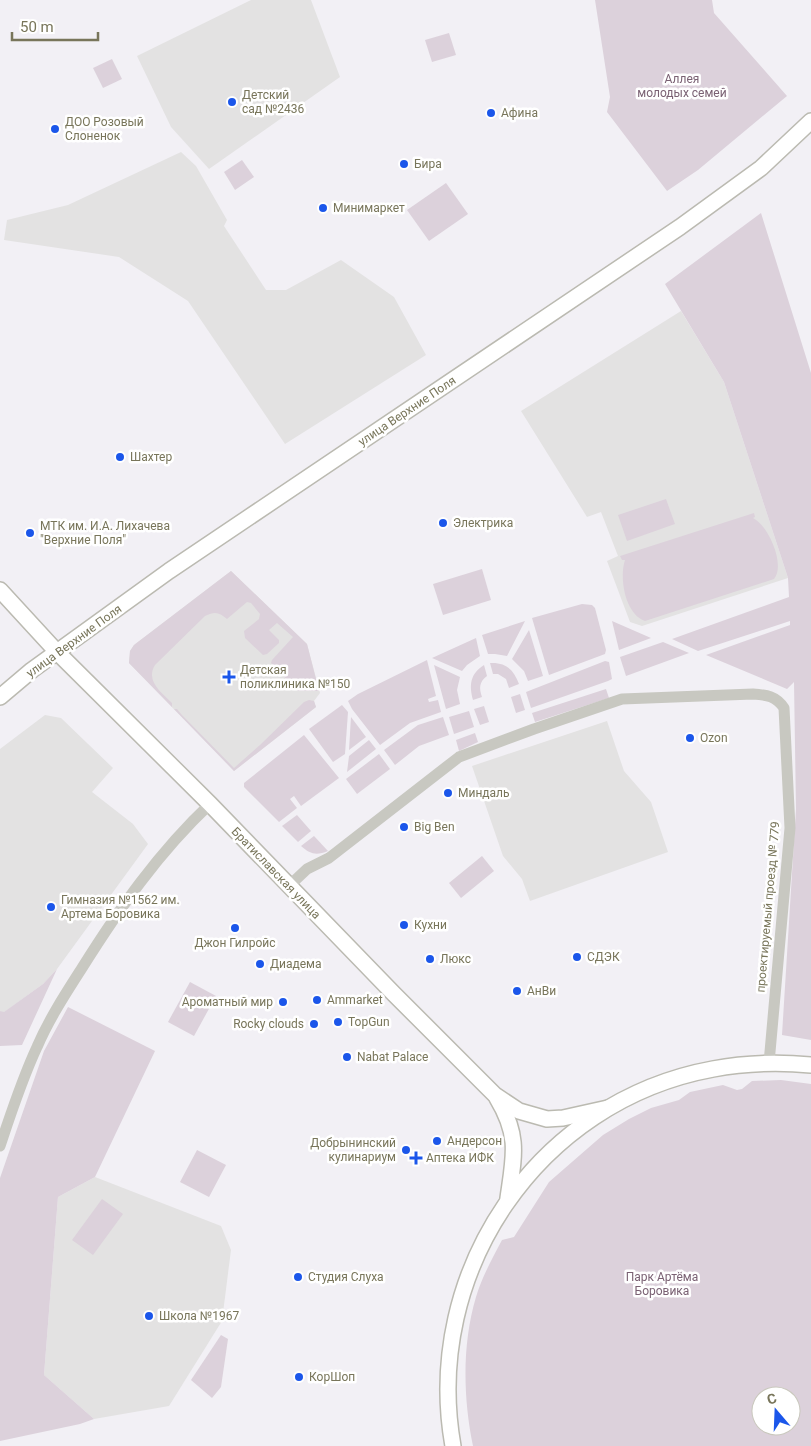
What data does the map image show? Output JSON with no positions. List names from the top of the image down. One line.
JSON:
{"streets":{"main road":["улица Верхние Поля","Братиславская улица"],"street":["проектируемый проезд № 779"]},"crossings":[["улица Верхние Поля","Братиславская улица"],["Братиславская улица","проектируемый проезд № 779"]],"parks":["Аллея молодых семей","Парк Артёма Боровика"],"places":{"other":["Детский сад №2436","Афина","ДОО Розовый Слоненок","Бира","Минимаркет","Шахтер","Электрика","МТК им. И.А. Лихачева \"Верхние Поля\"","Ozon","Миндаль","Big Ben","Гимназия №1562 им. Артема Боровика","Кухни","Джон Гилройс","СДЭК","Люкс","Диадема","АнВи","Ammarket","Ароматный мир","TopGun","Rocky clouds","Nabat Palace","Андерсон","Добрынинский кулинариум","Студия Слуха","Школа №1967","КорШоп"],"health":["Детская поликлиника №150","Аптека ИФК"]},"scale_bar":"50 m","north":"top"}
